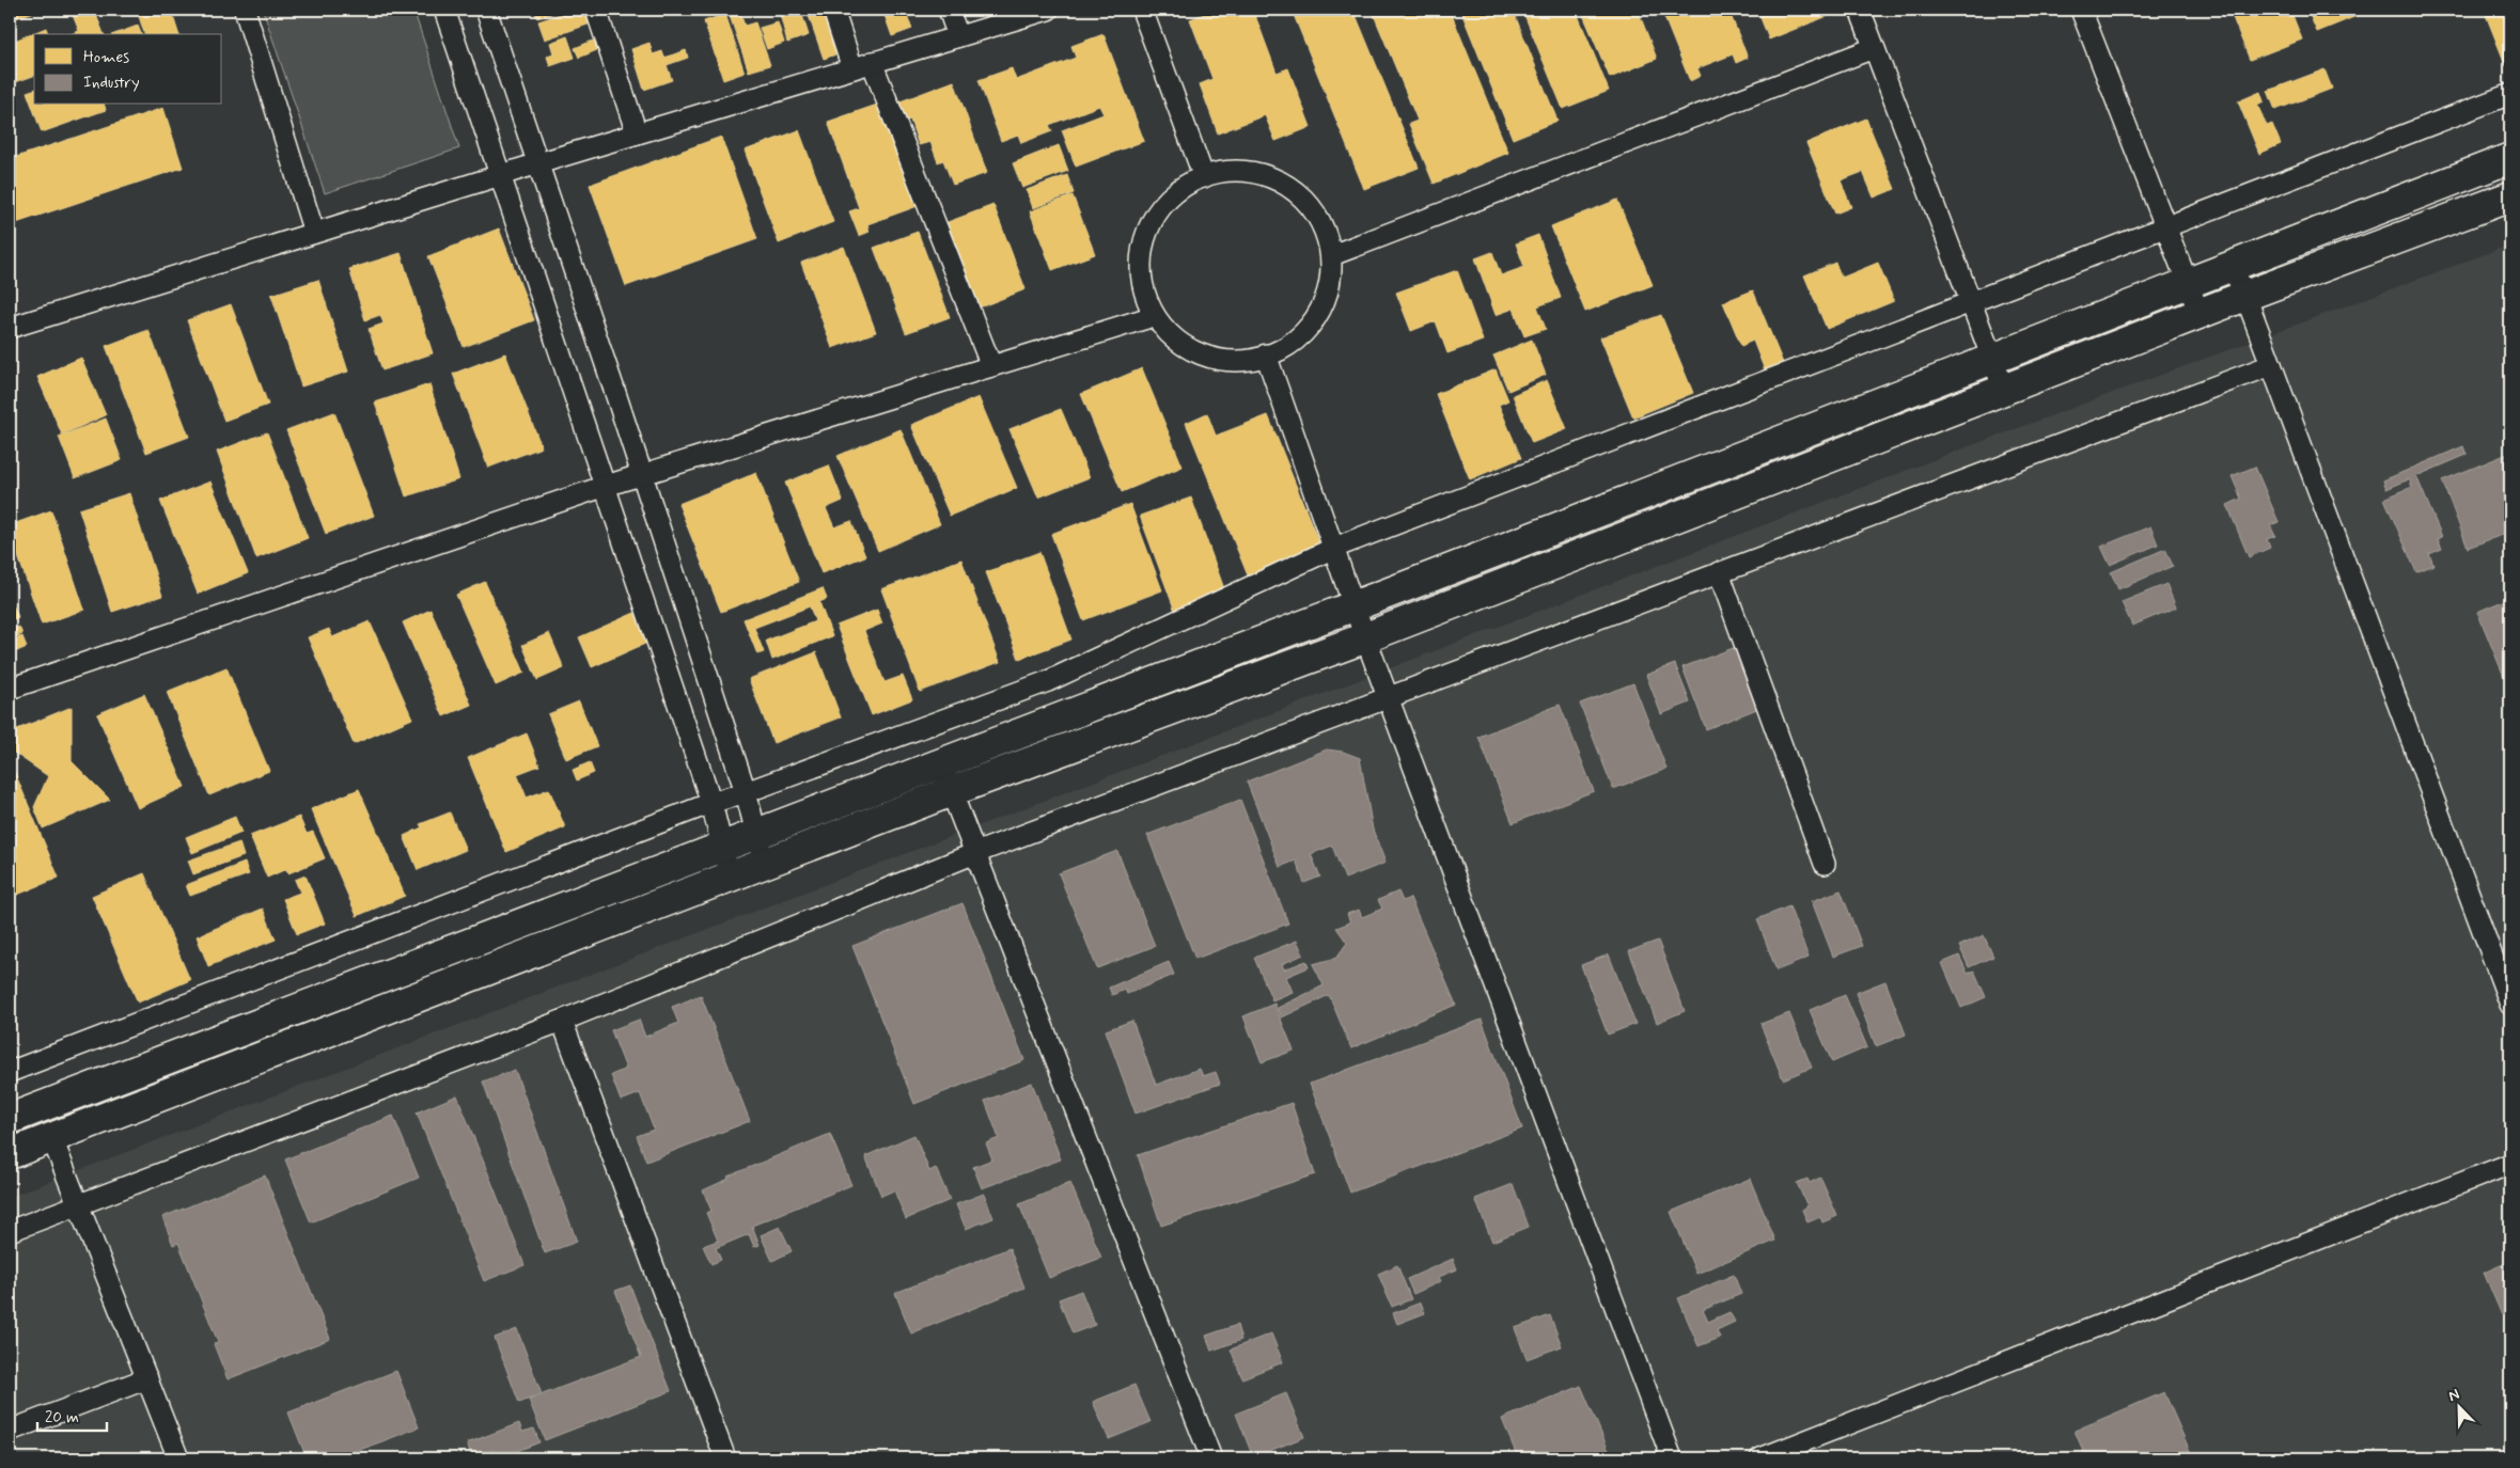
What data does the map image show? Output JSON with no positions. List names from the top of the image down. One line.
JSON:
{"legend":["Homes","Industry"],"scale_bar":"20 m","north":"top left"}
